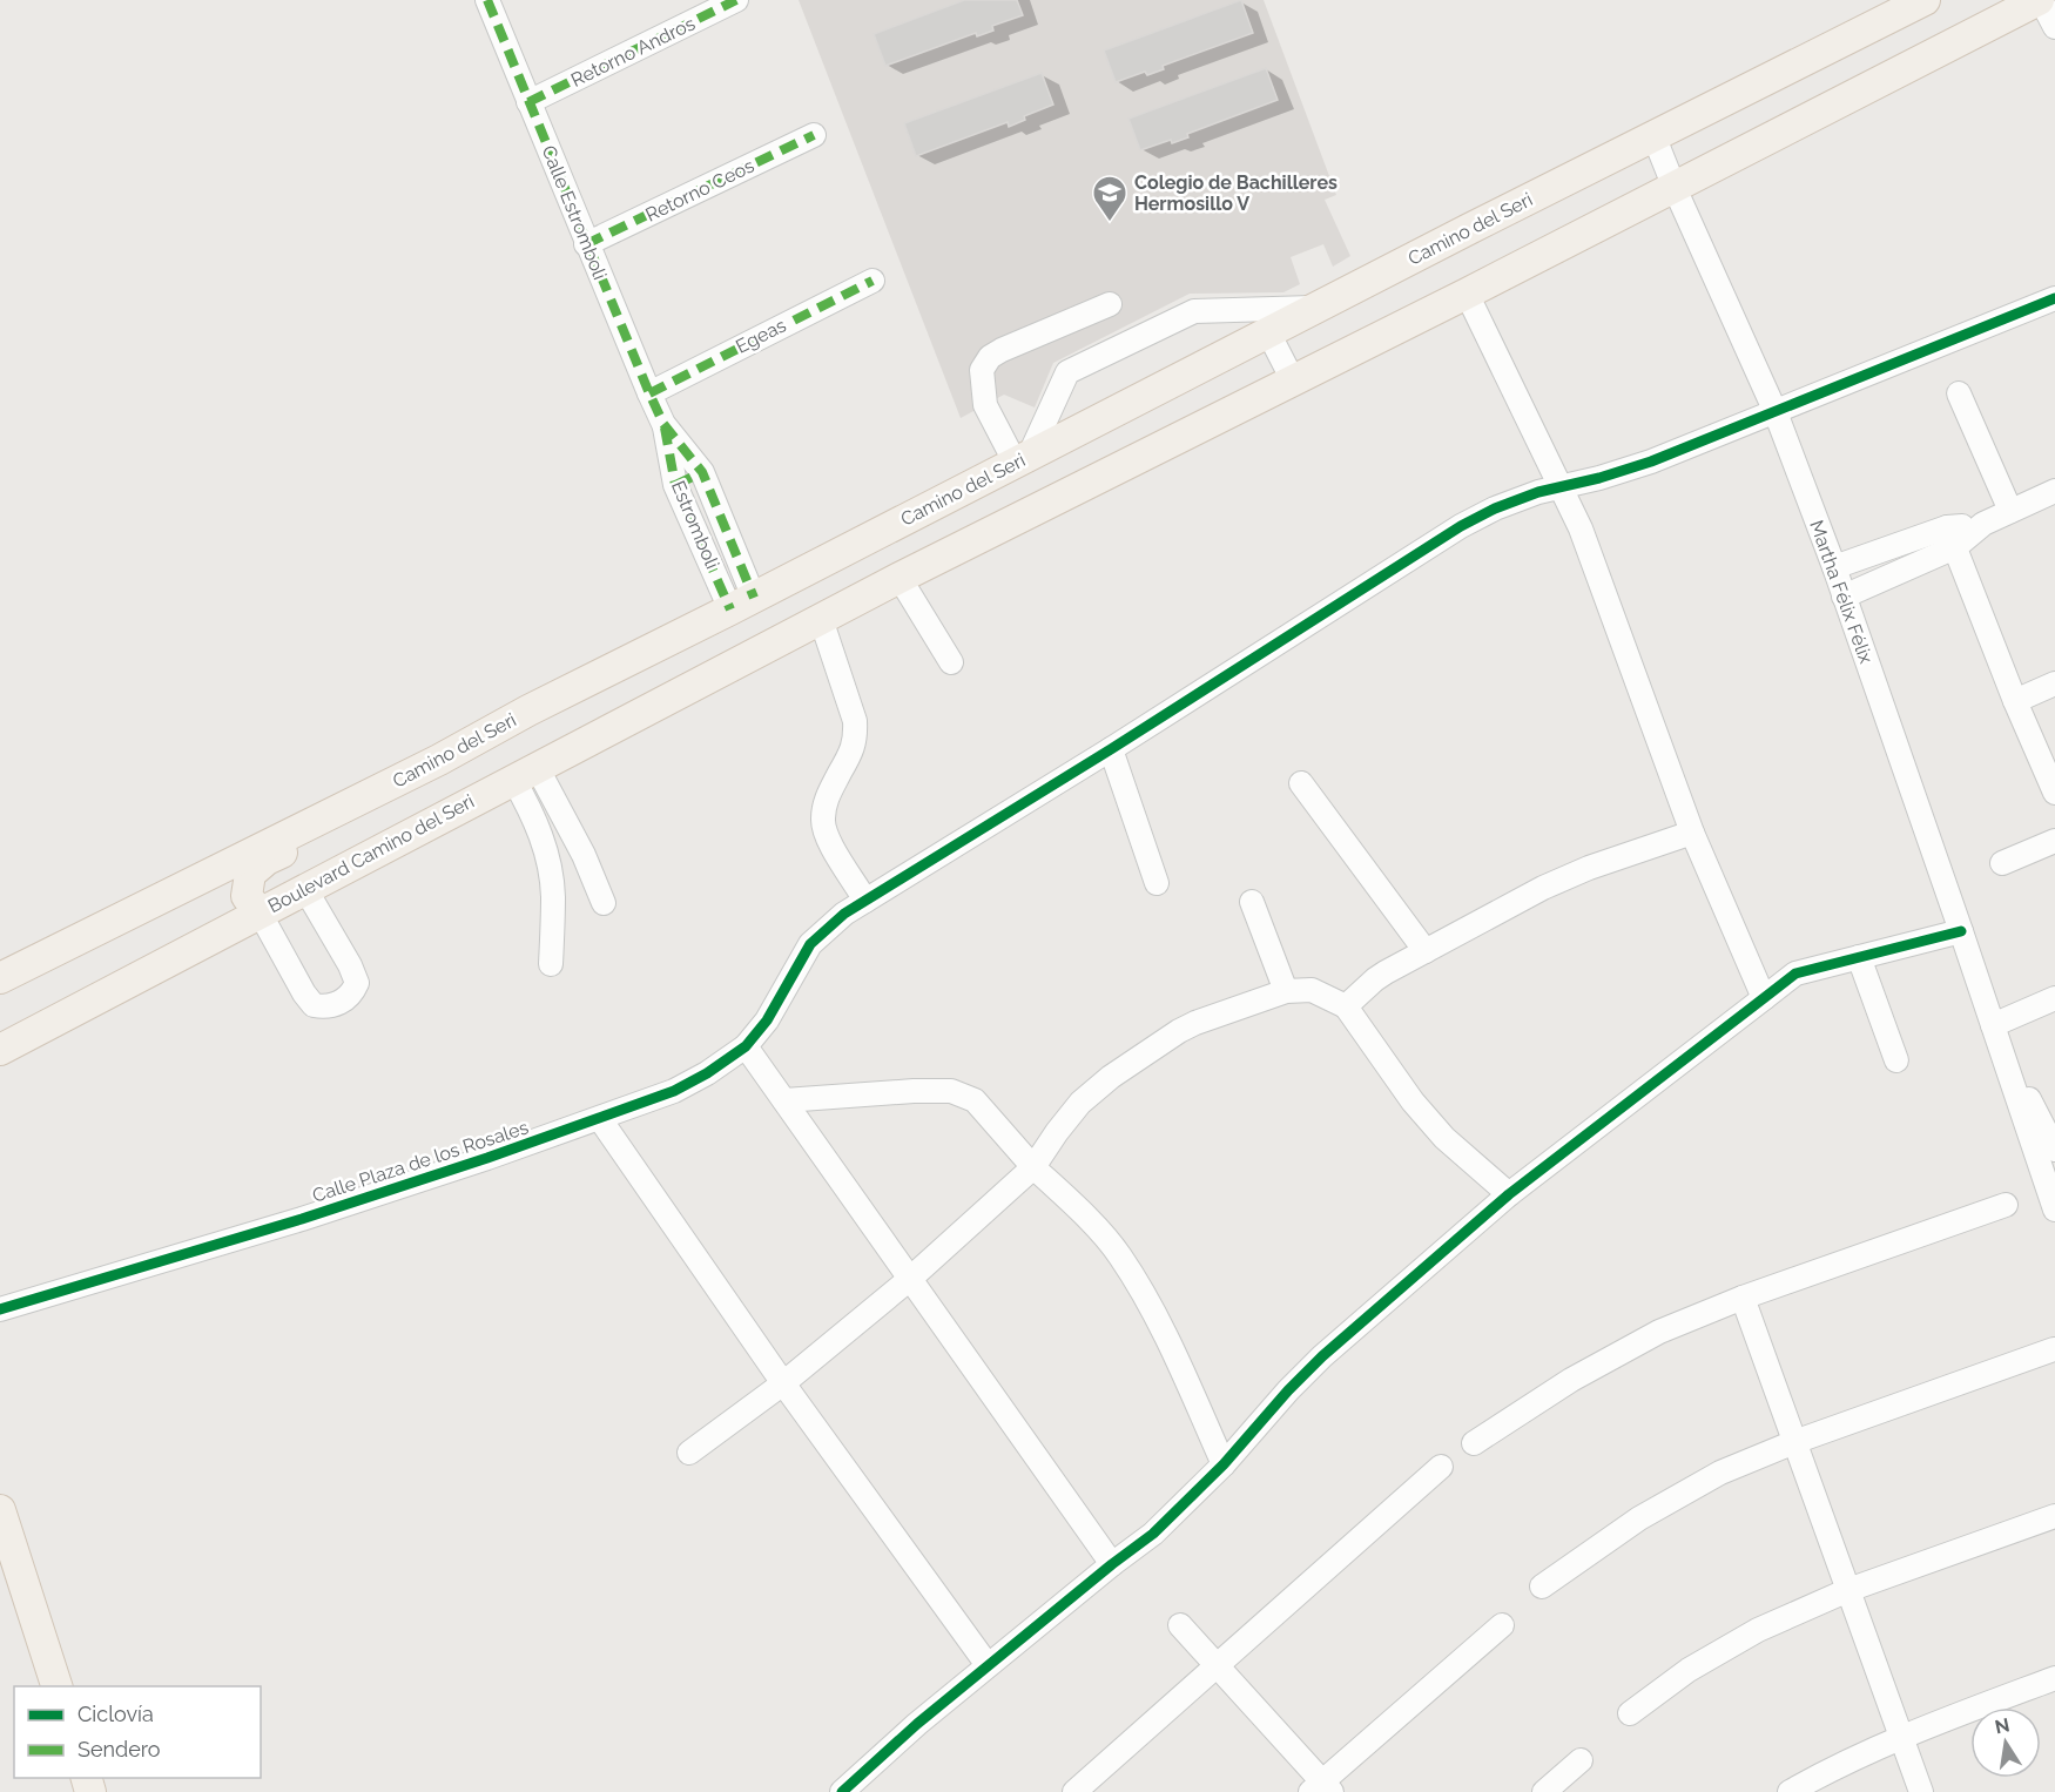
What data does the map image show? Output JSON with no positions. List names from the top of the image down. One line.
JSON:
{"streets":{"main road":["Camino del Seri","Boulevard Camino del Seri"],"street":["Retorno Andros","Retorno Ceos","Calle Estromboli","Egeas","Estromboli","Martha Félix Félix","Calle Plaza de los Rosales"]},"crossings":[["Retorno Andros","Calle Estromboli"],["Retorno Ceos","Calle Estromboli"],["Calle Estromboli","Egeas"],["Calle Estromboli","Estromboli"],["Camino del Seri","Estromboli"],["Camino del Seri","Martha Félix Félix"],["Martha Félix Félix","Calle Plaza de los Rosales"]],"places":{"school or university":["Colegio de Bachilleres Hermosillo V"]},"legend":["Ciclovía","Sendero"],"north":"top"}
